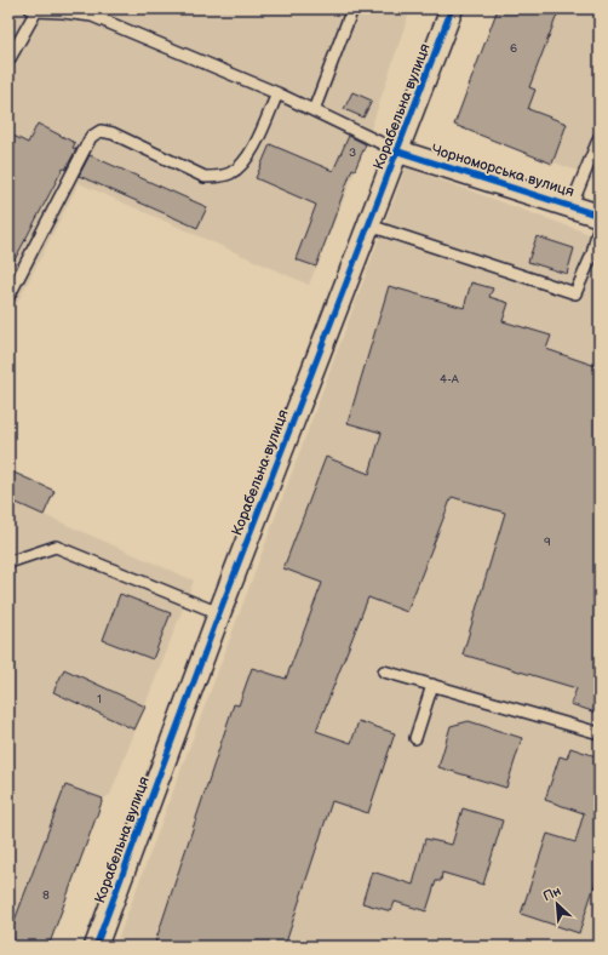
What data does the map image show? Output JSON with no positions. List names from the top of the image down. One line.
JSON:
{"streets":{"street":["Корабельна вулиця","Чорноморська вулиця"]},"crossings":[["Корабельна вулиця","Чорноморська вулиця"]],"house_numbers":["6","3","4-А","9","1","8"],"north":"top left"}
